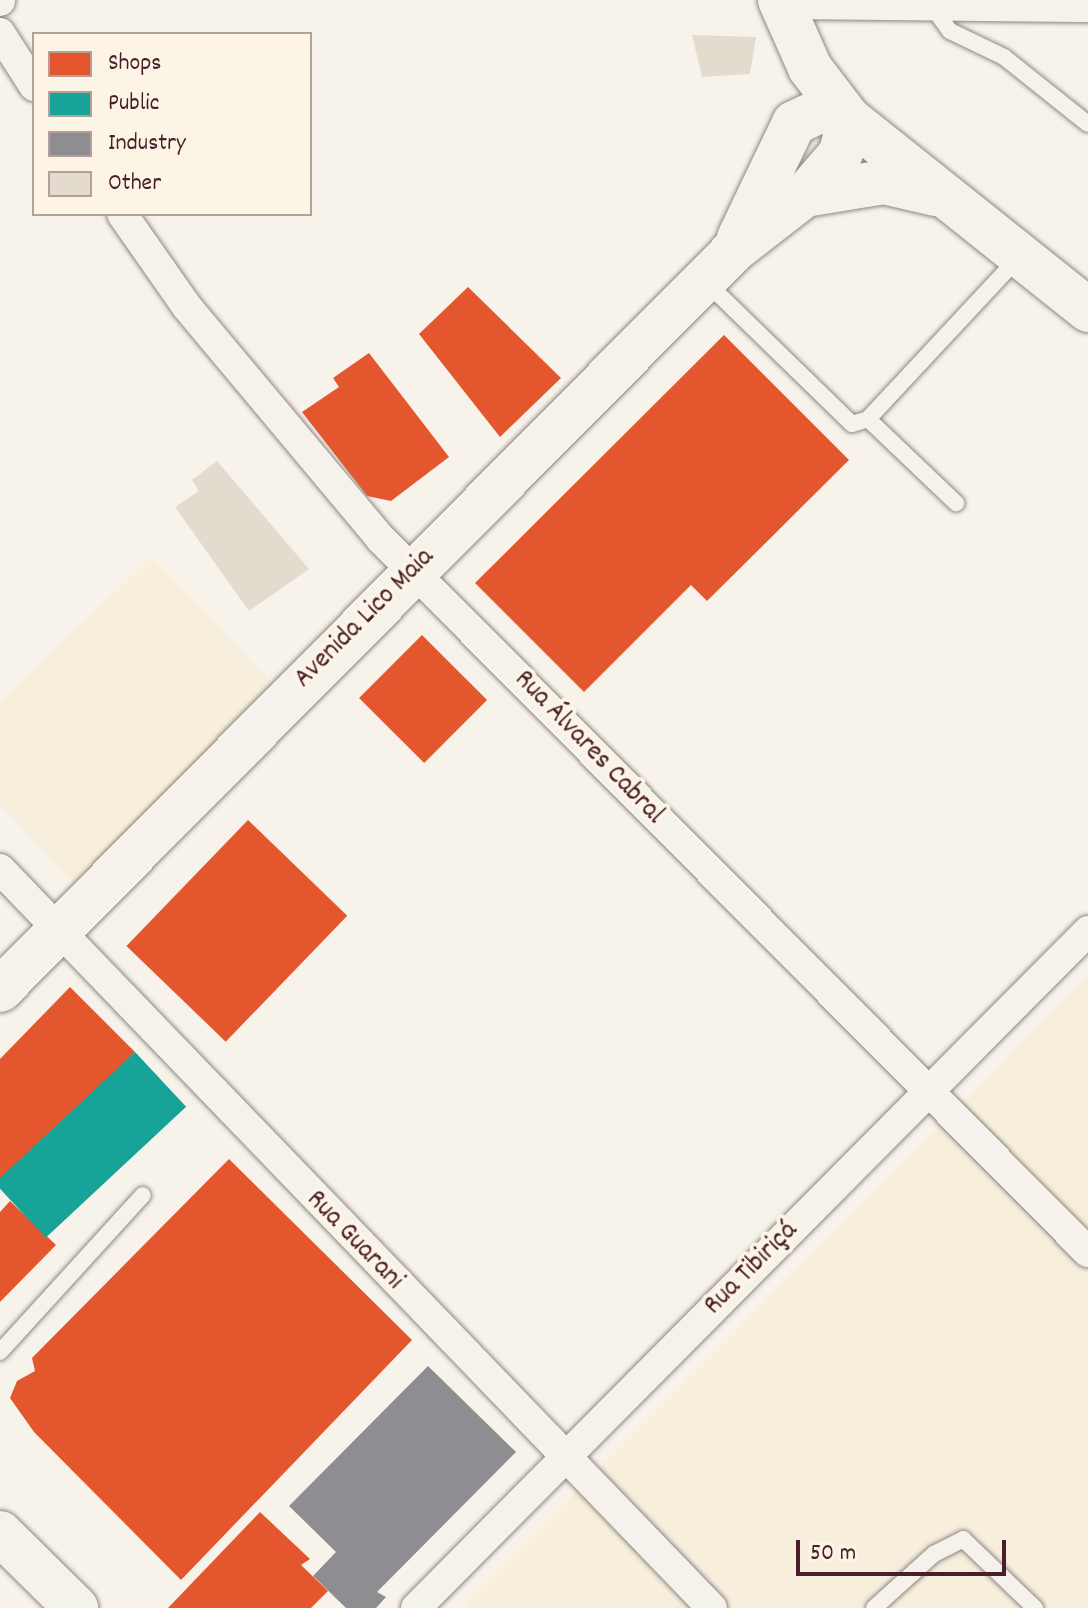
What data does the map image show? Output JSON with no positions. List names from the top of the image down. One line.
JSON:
{"streets":{"street":["Avenida Lico Maia","Rua Álvares Cabral","Rua Guarani","Rua Tibiriçá"]},"crossings":[["Avenida Lico Maia","Rua Álvares Cabral"],["Avenida Lico Maia","Rua Guarani"],["Rua Álvares Cabral","Rua Tibiriçá"],["Rua Guarani","Rua Tibiriçá"]],"legend":["Shops","Public","Industry","Other"],"scale_bar":"50 m"}
